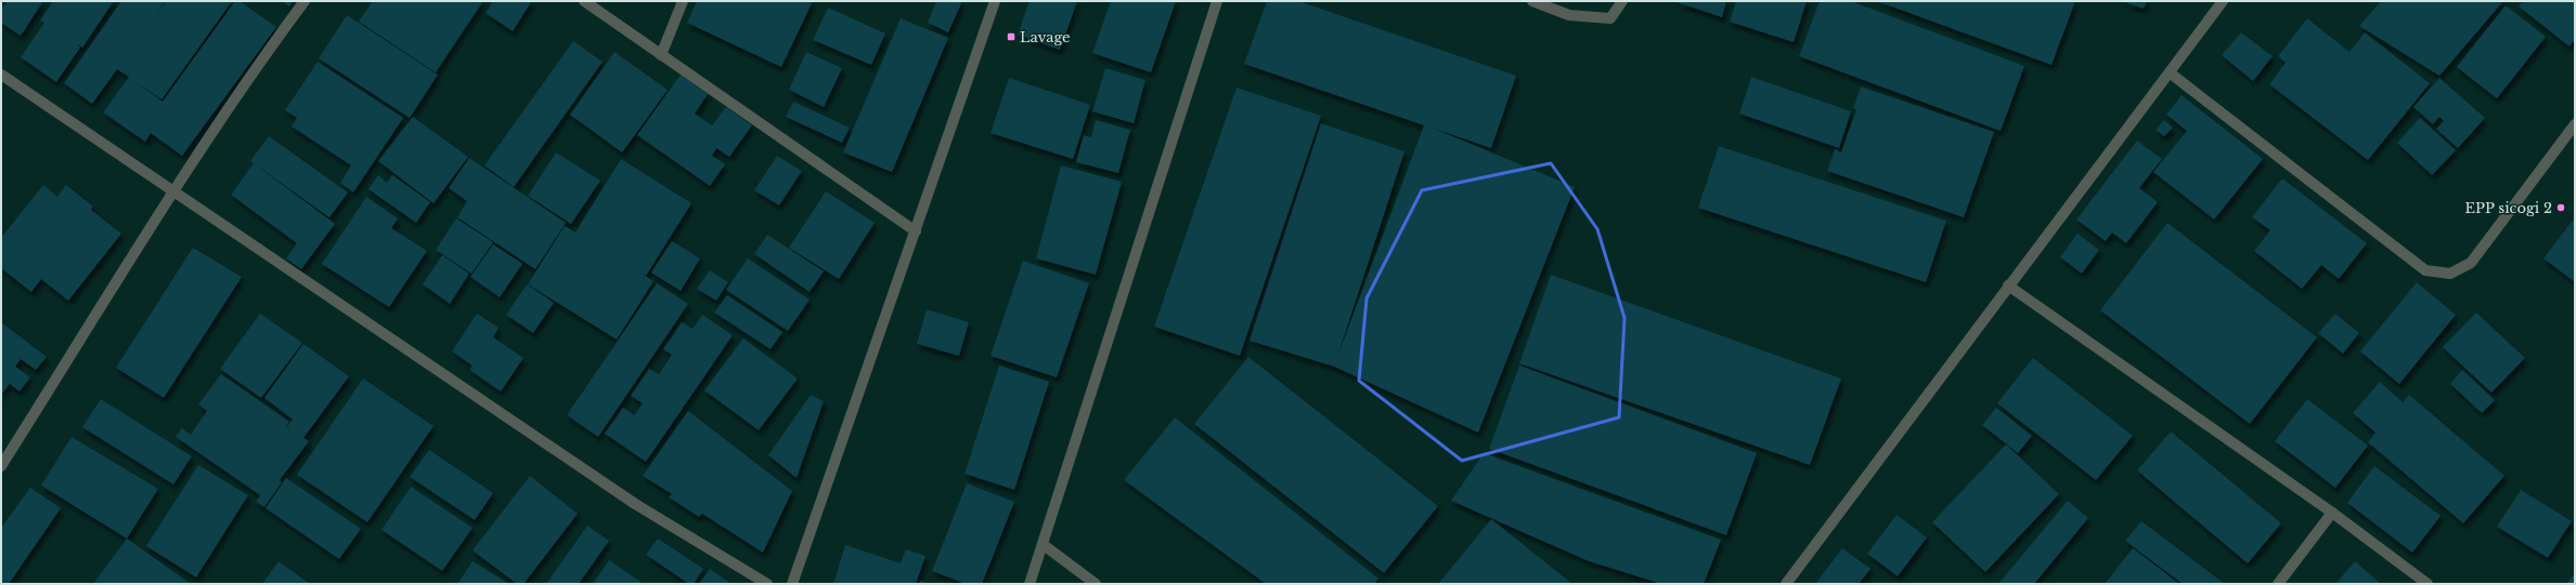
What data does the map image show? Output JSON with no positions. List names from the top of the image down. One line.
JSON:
{"places":{"transit":["Lavage"],"other":["EPP sicogi 2"]}}
